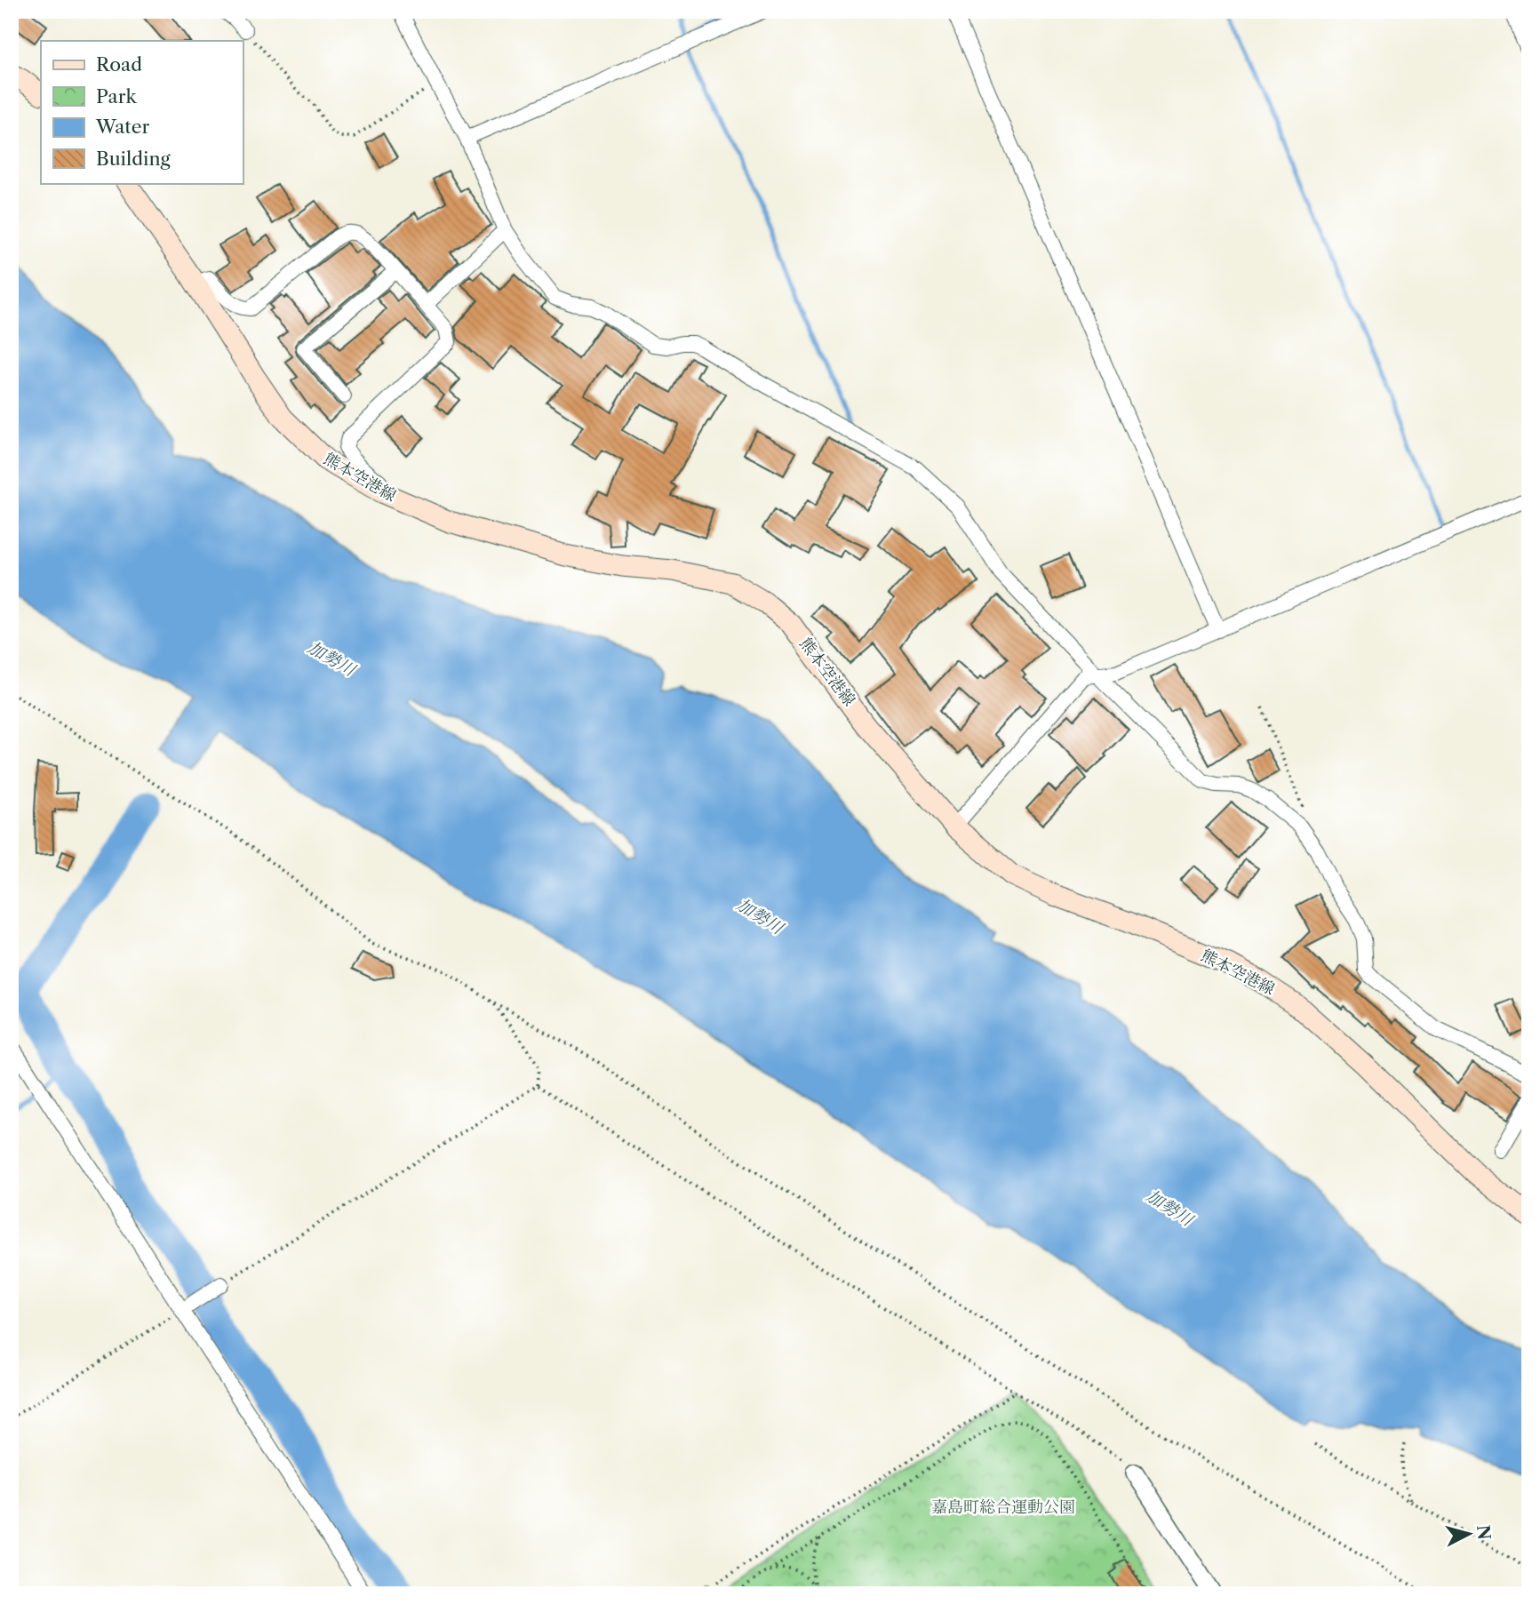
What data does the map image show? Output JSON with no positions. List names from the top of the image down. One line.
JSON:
{"streets":{"main road":["熊本空港線"]},"water":["加勢川"],"parks":["嘉島町総合運動公園"],"legend":["Road","Park","Water","Building"],"north":"right"}
